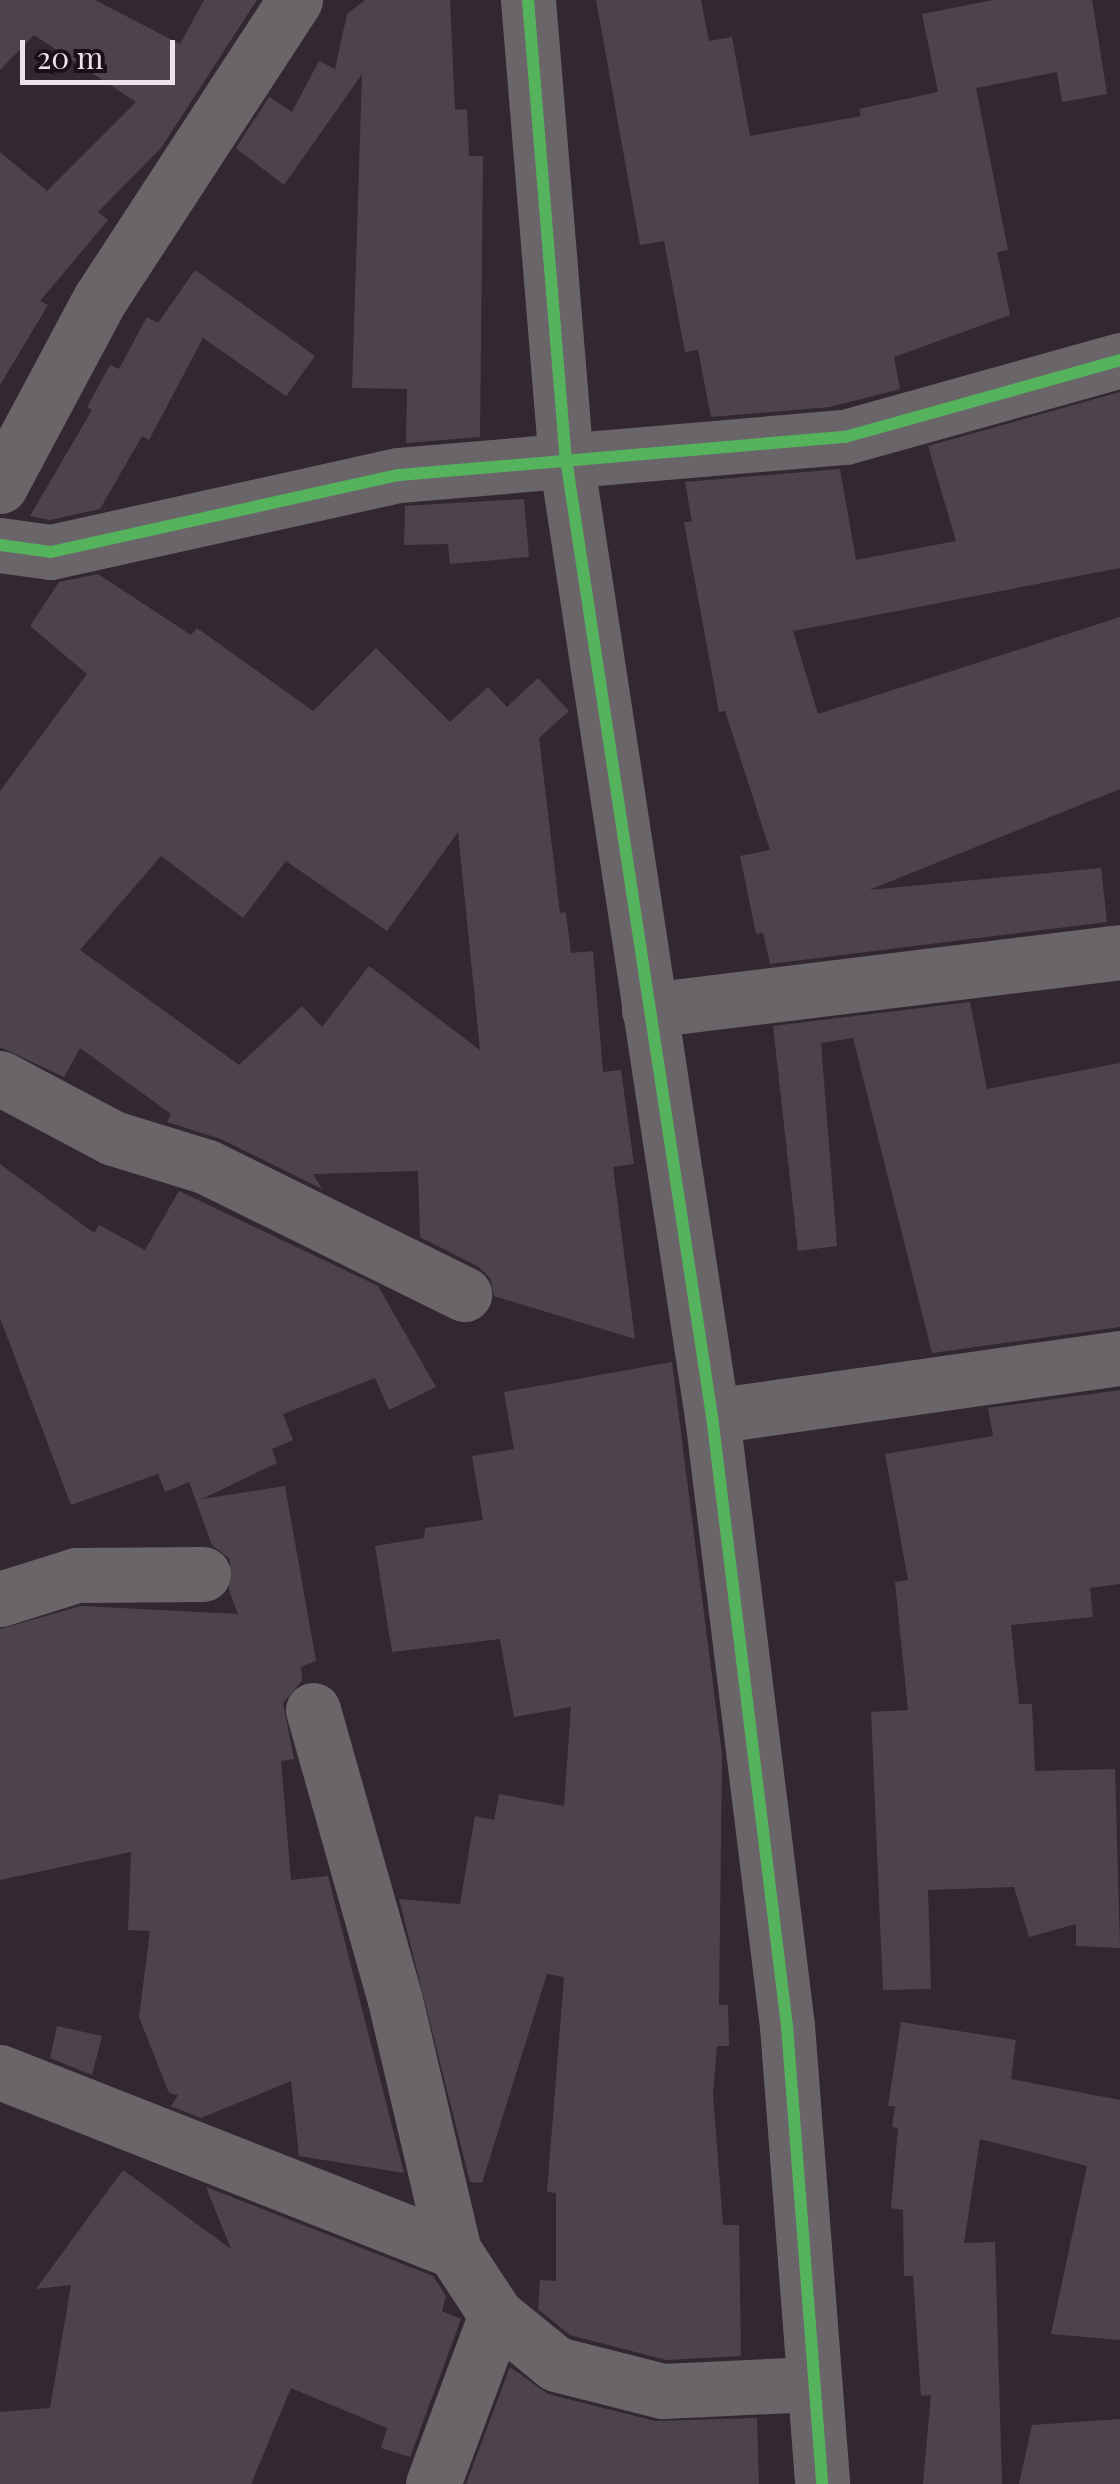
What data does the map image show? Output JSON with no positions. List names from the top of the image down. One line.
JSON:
{"scale_bar":"20 m"}
